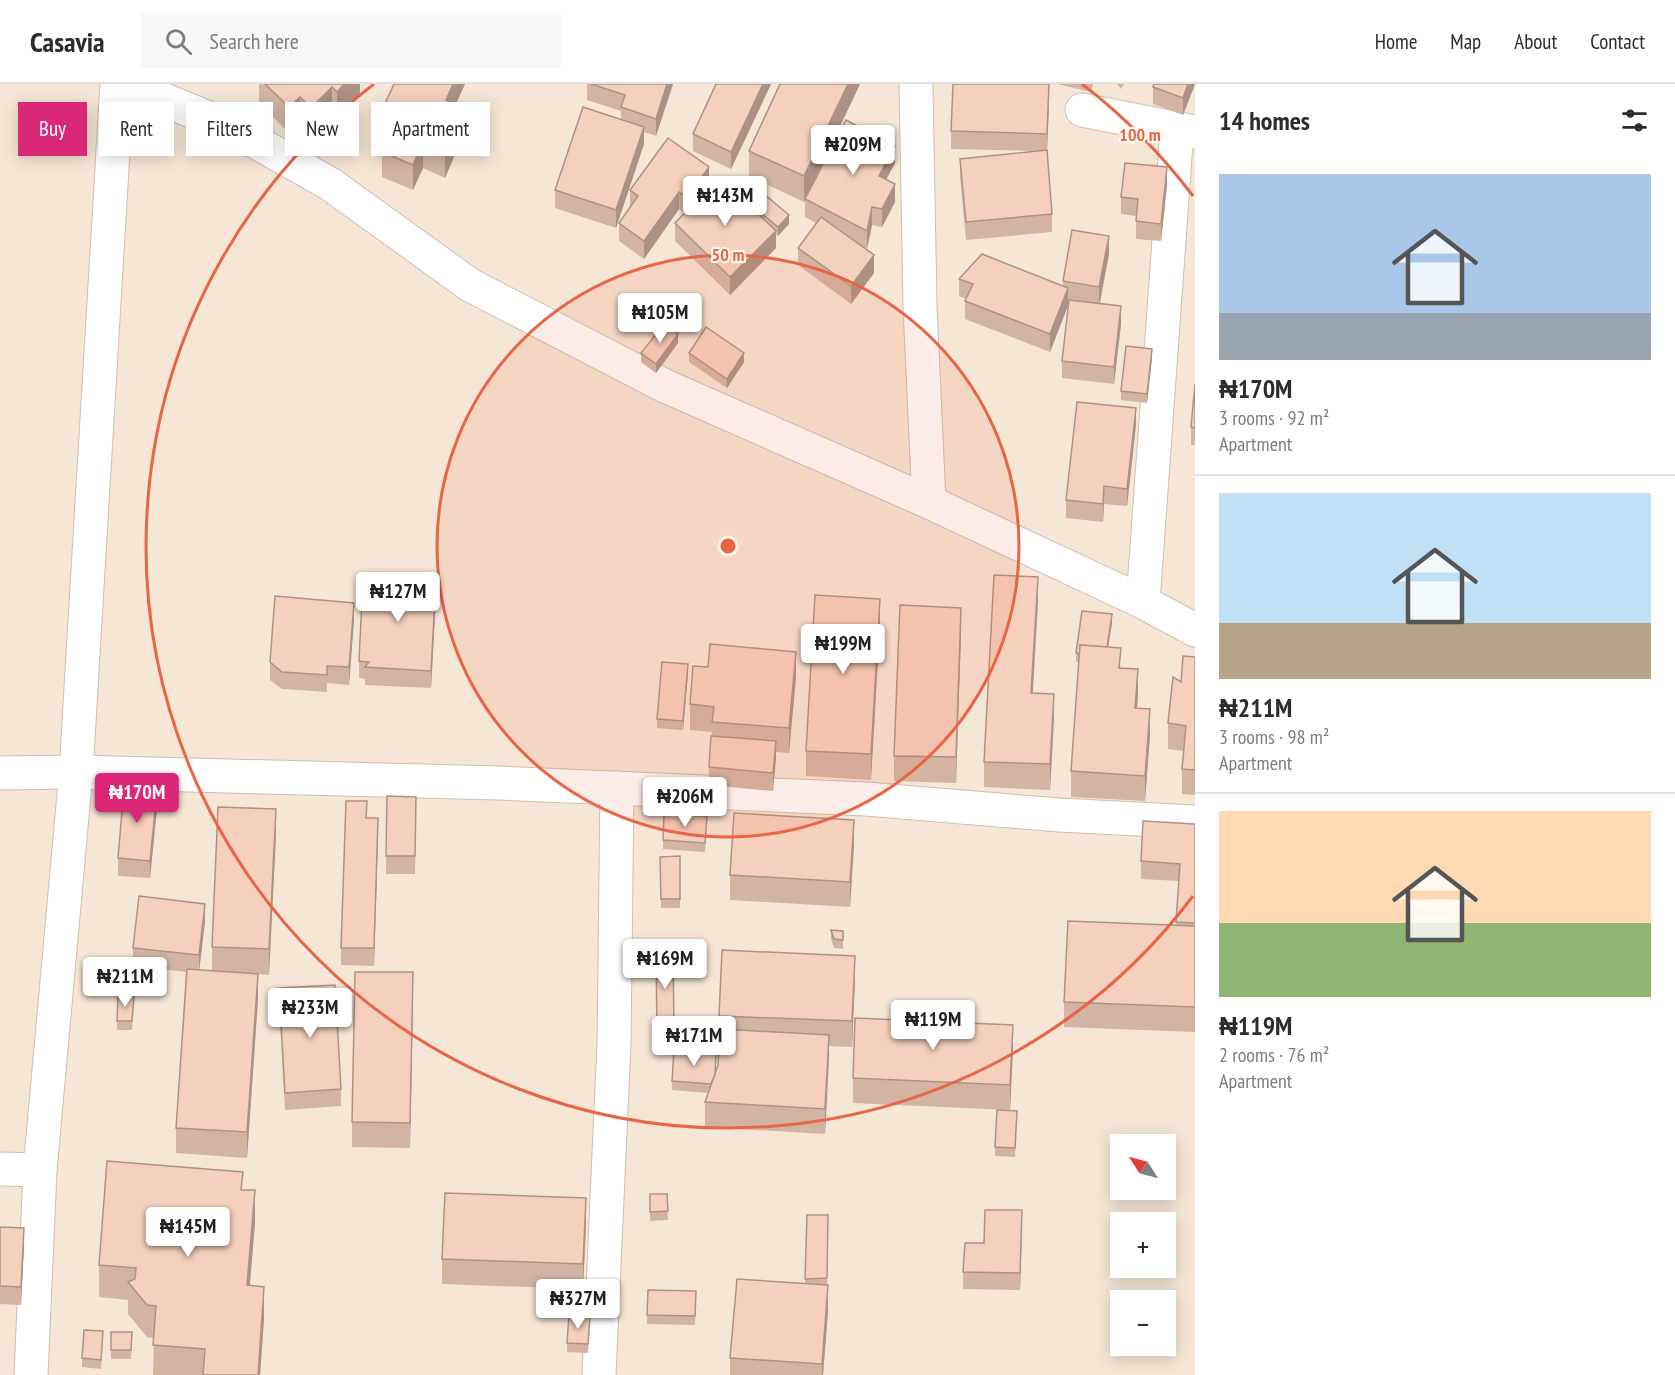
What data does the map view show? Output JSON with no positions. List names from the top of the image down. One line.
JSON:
{"north":"top left","page":{"header":"Casavia","search":"Search here","nav":["Home","Map","About","Contact"],"heading":"14 homes","chip":["Buy","Rent","Filters","New","Apartment"],"price":["₦209M","₦143M","₦105M","₦127M","₦199M","₦170M","₦206M","₦169M","₦211M","₦233M","₦119M","₦171M","₦145M","₦327M"],"list":[{"name":"₦170M","note":"3 rooms · 92 m² · Apartment"},{"name":"₦211M","note":"3 rooms · 98 m² · Apartment"},{"name":"₦119M","note":"2 rooms · 76 m² · Apartment"}],"map_buttons":["+","−"]},"rings":["100 m","50 m"]}
